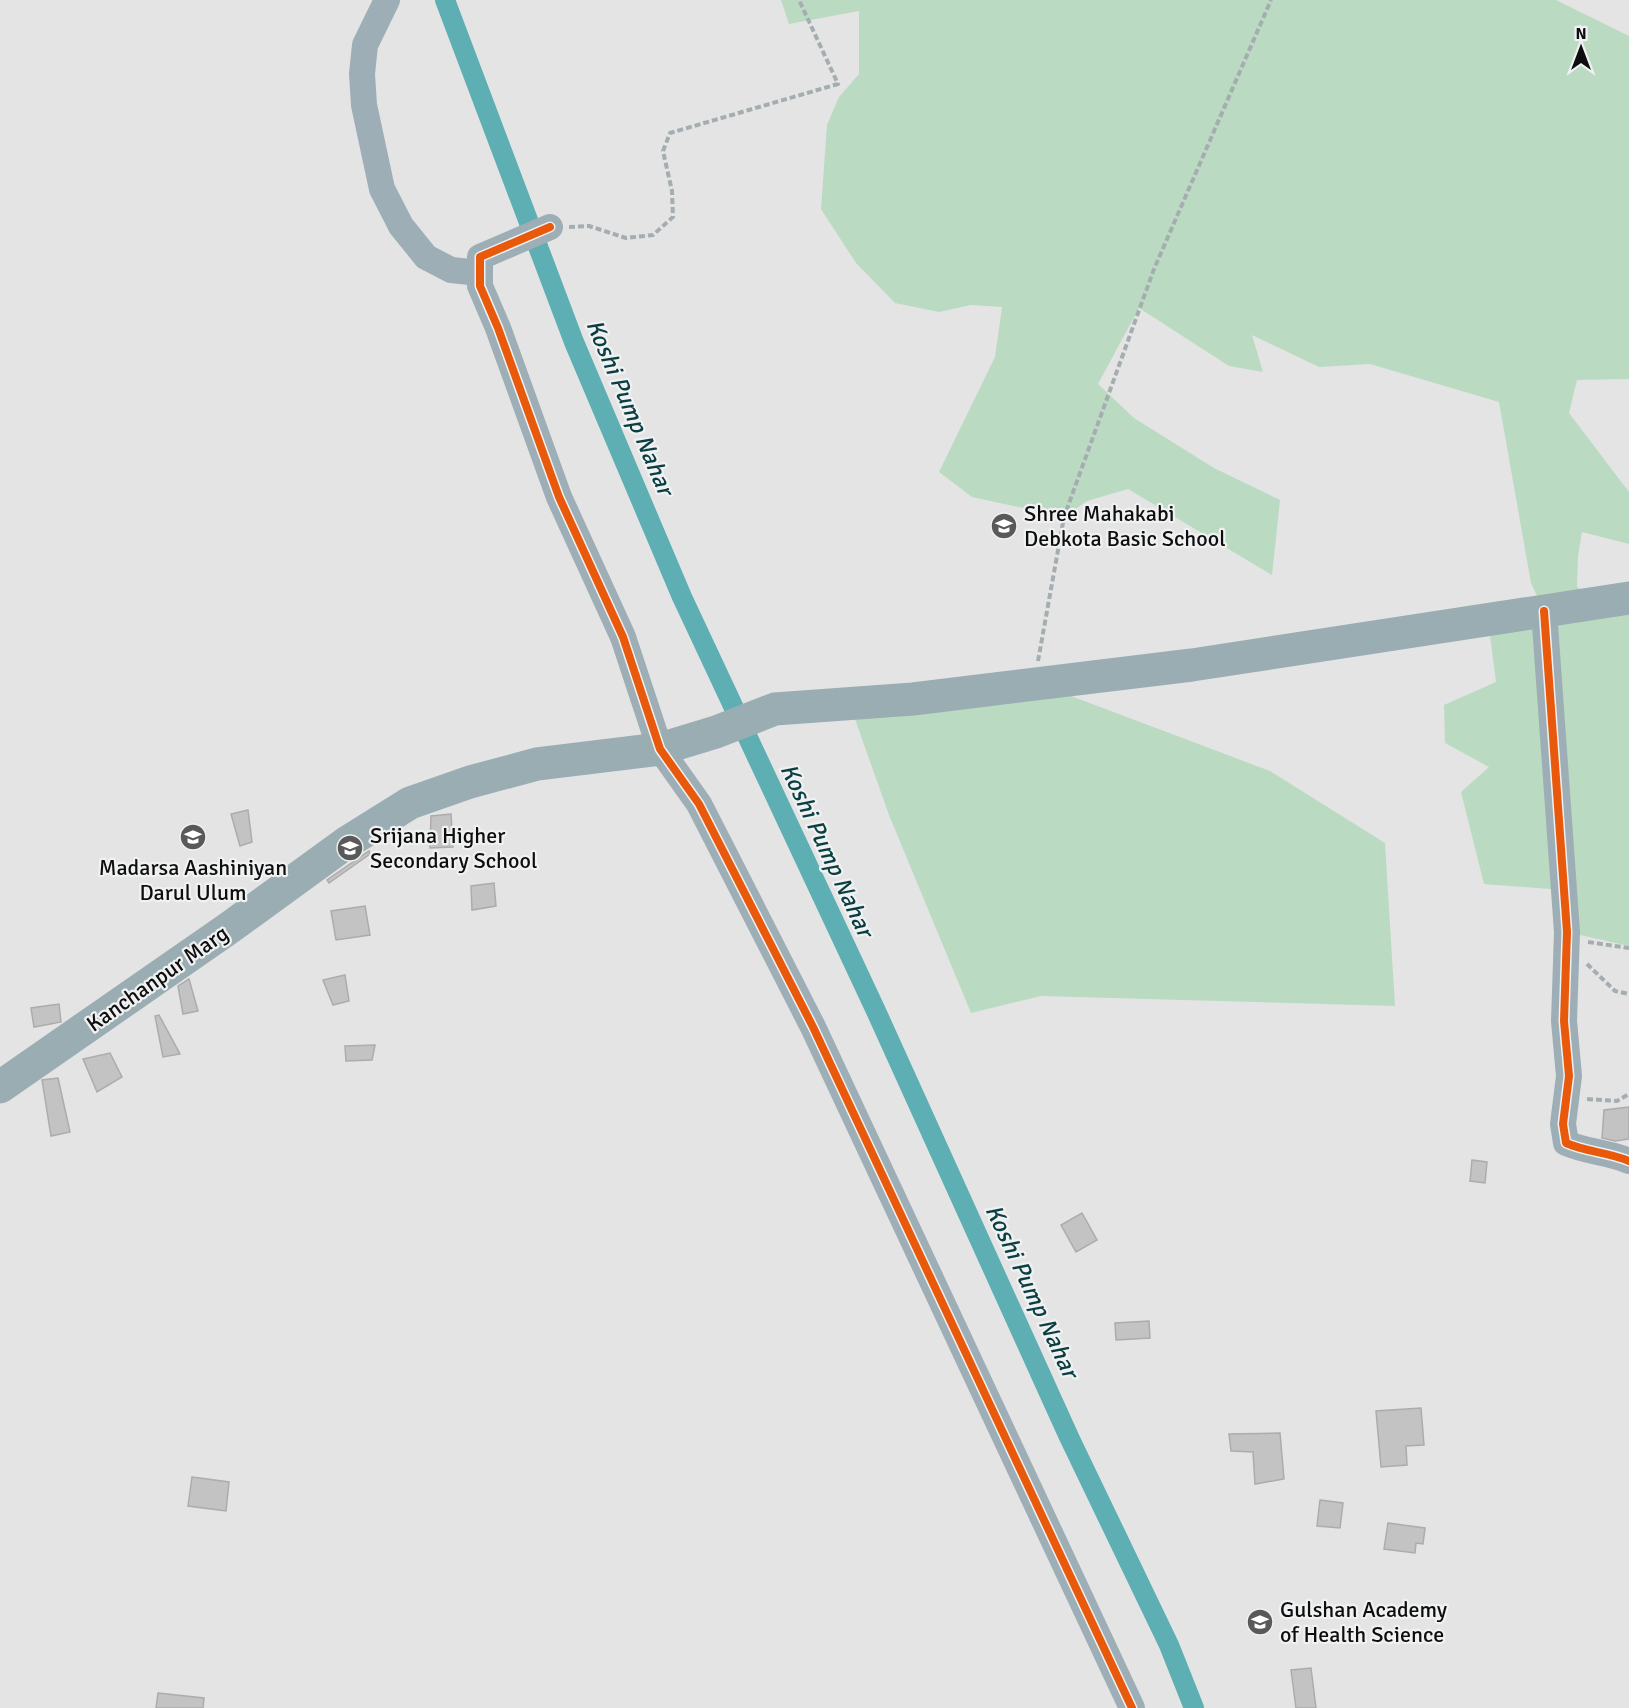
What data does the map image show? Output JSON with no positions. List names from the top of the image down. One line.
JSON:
{"streets":{"main road":["Kanchanpur Marg"]},"water":["Koshi Pump Nahar"],"places":{"school or university":["Shree Mahakabi Debkota Basic School","Madarsa Aashiniyan Darul Ulum","Srijana Higher Secondary School","Gulshan Academy of Health Science"]},"north":"top"}
